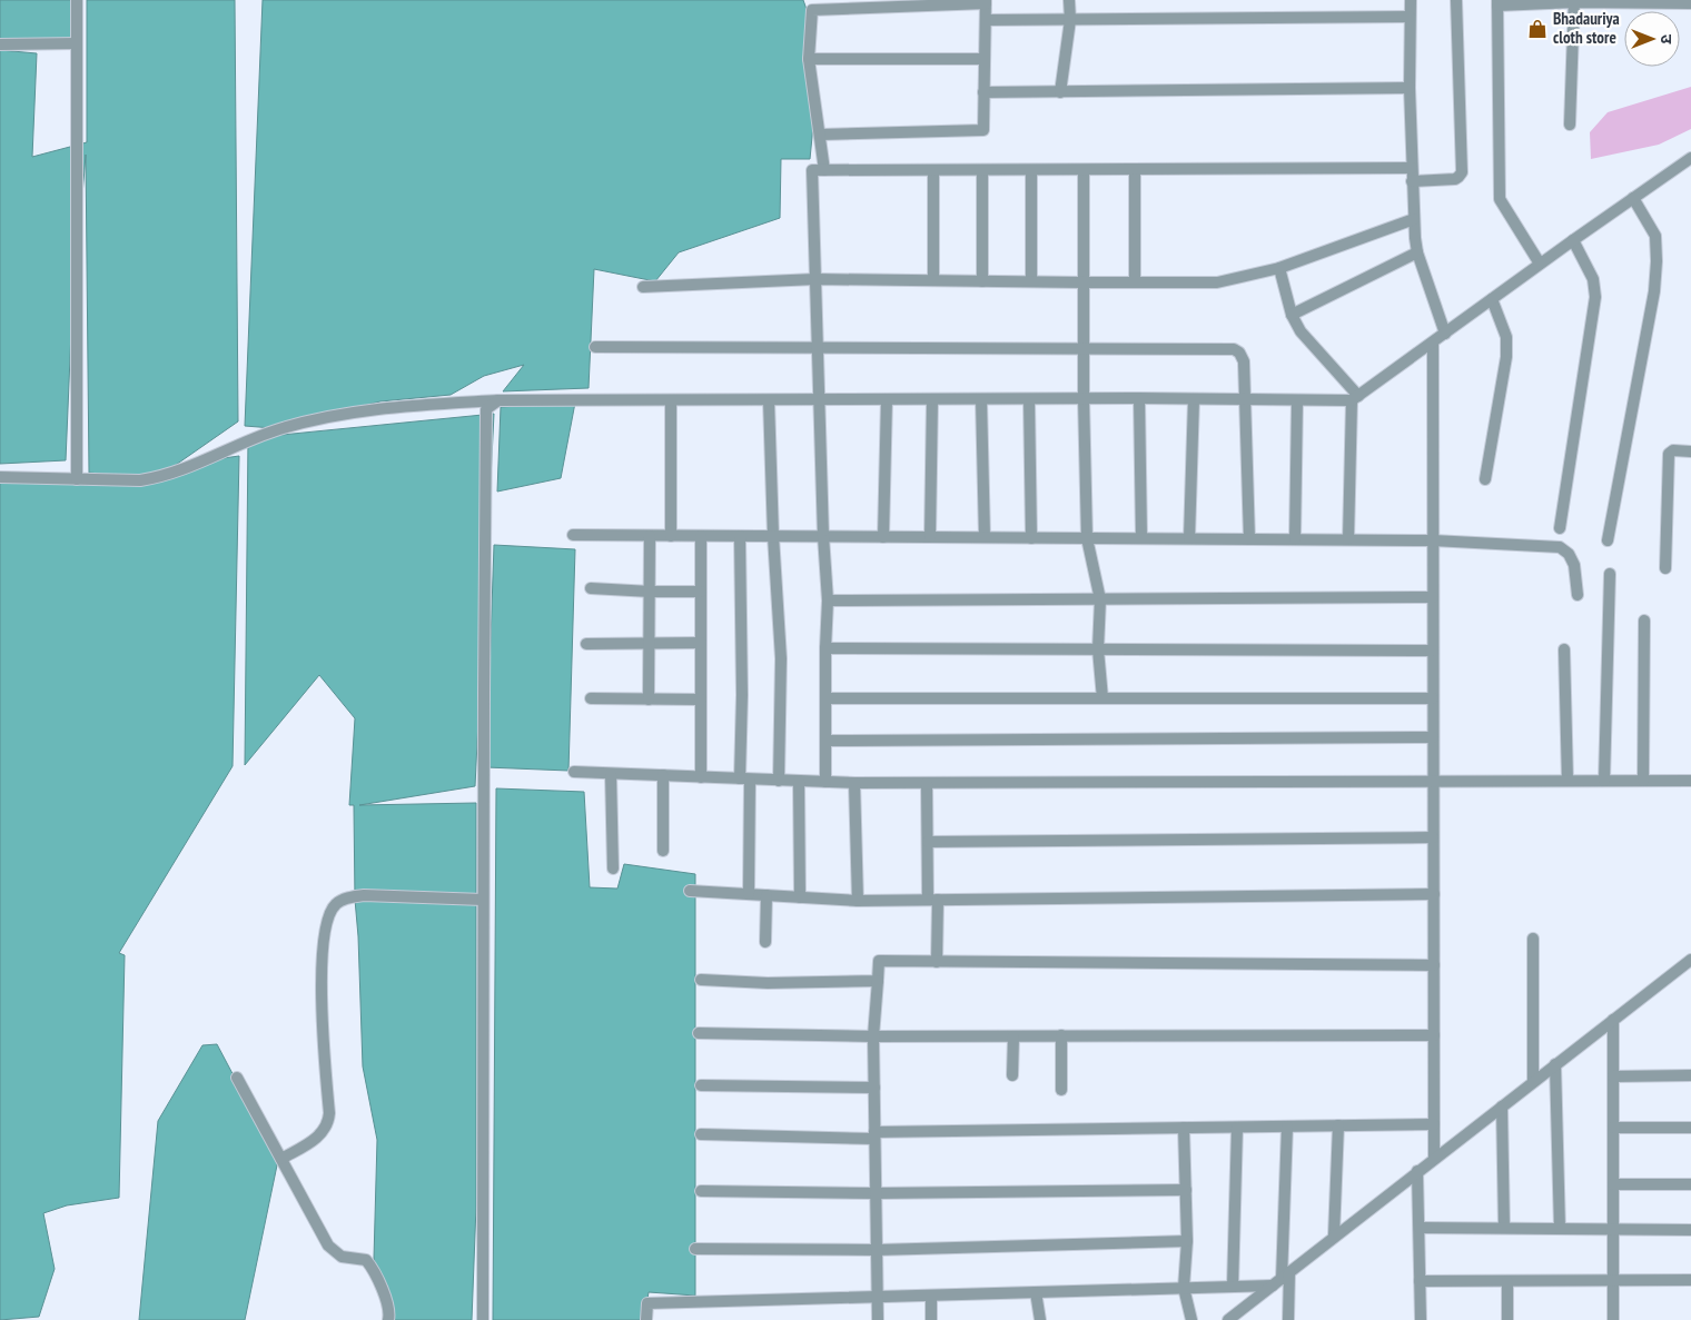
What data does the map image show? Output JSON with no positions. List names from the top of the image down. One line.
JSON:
{"places":{"shop":["Bhadauriya cloth store"]},"north":"right"}
